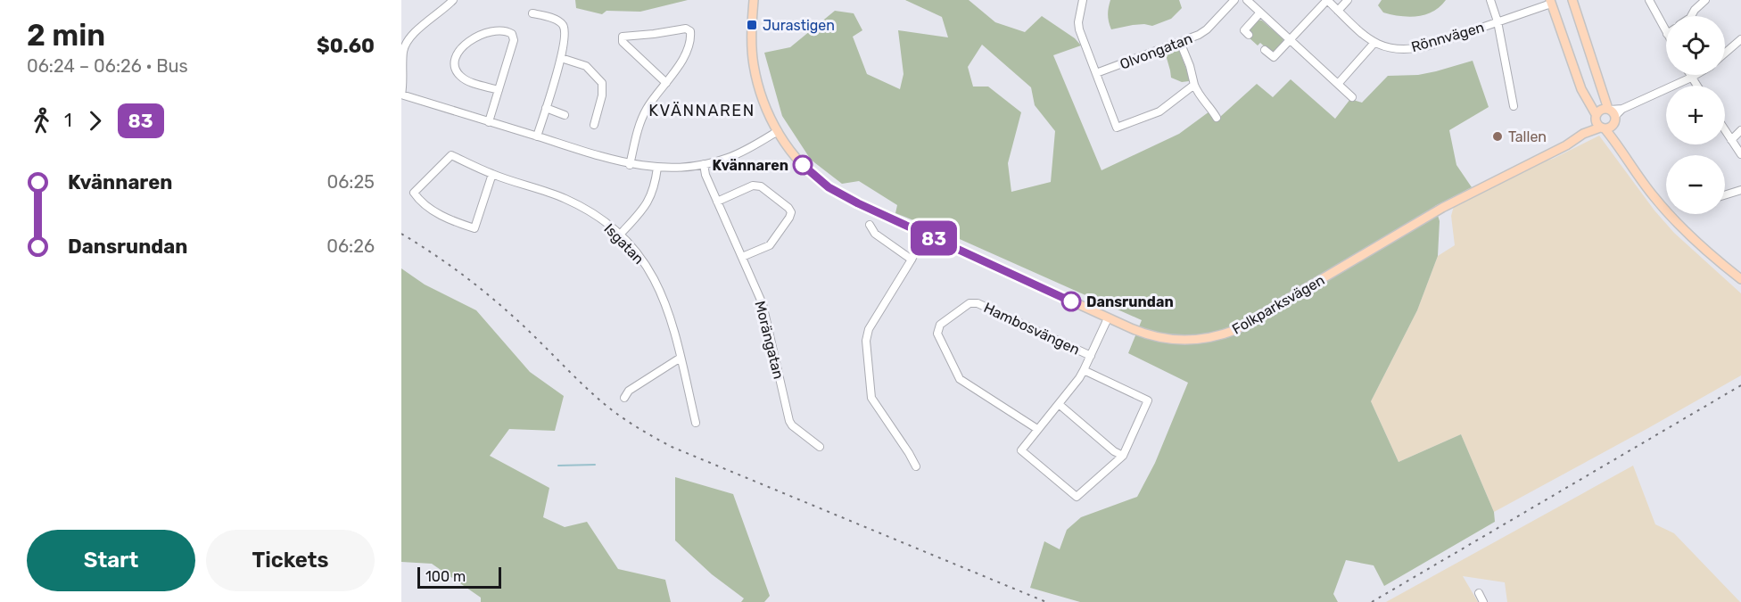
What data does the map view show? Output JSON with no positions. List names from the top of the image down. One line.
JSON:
{"streets":{"main road":["Folkparksvägen"],"street":["Rönnvägen","Olvongatan","Isgatan","Hambosvängen","Morängatan"]},"districts":["KVÄNNAREN"],"places":{"transit":["Jurastigen"],"other":["Tallen","Kvännaren","Dansrundan"]},"lines":["bus line 83"],"scale_bar":"100 m","page":{"heading":["2 min","06:24 – 06:26 · Bus","$0.60"],"on_map":"83","map_buttons":["+","−"],"legs":["1","83"],"list":[{"name":"Kvännaren","value":"06:25"},{"name":"Dansrundan","value":"06:26"}],"buttons":["Start","Tickets"],"scale":"100 m"}}
